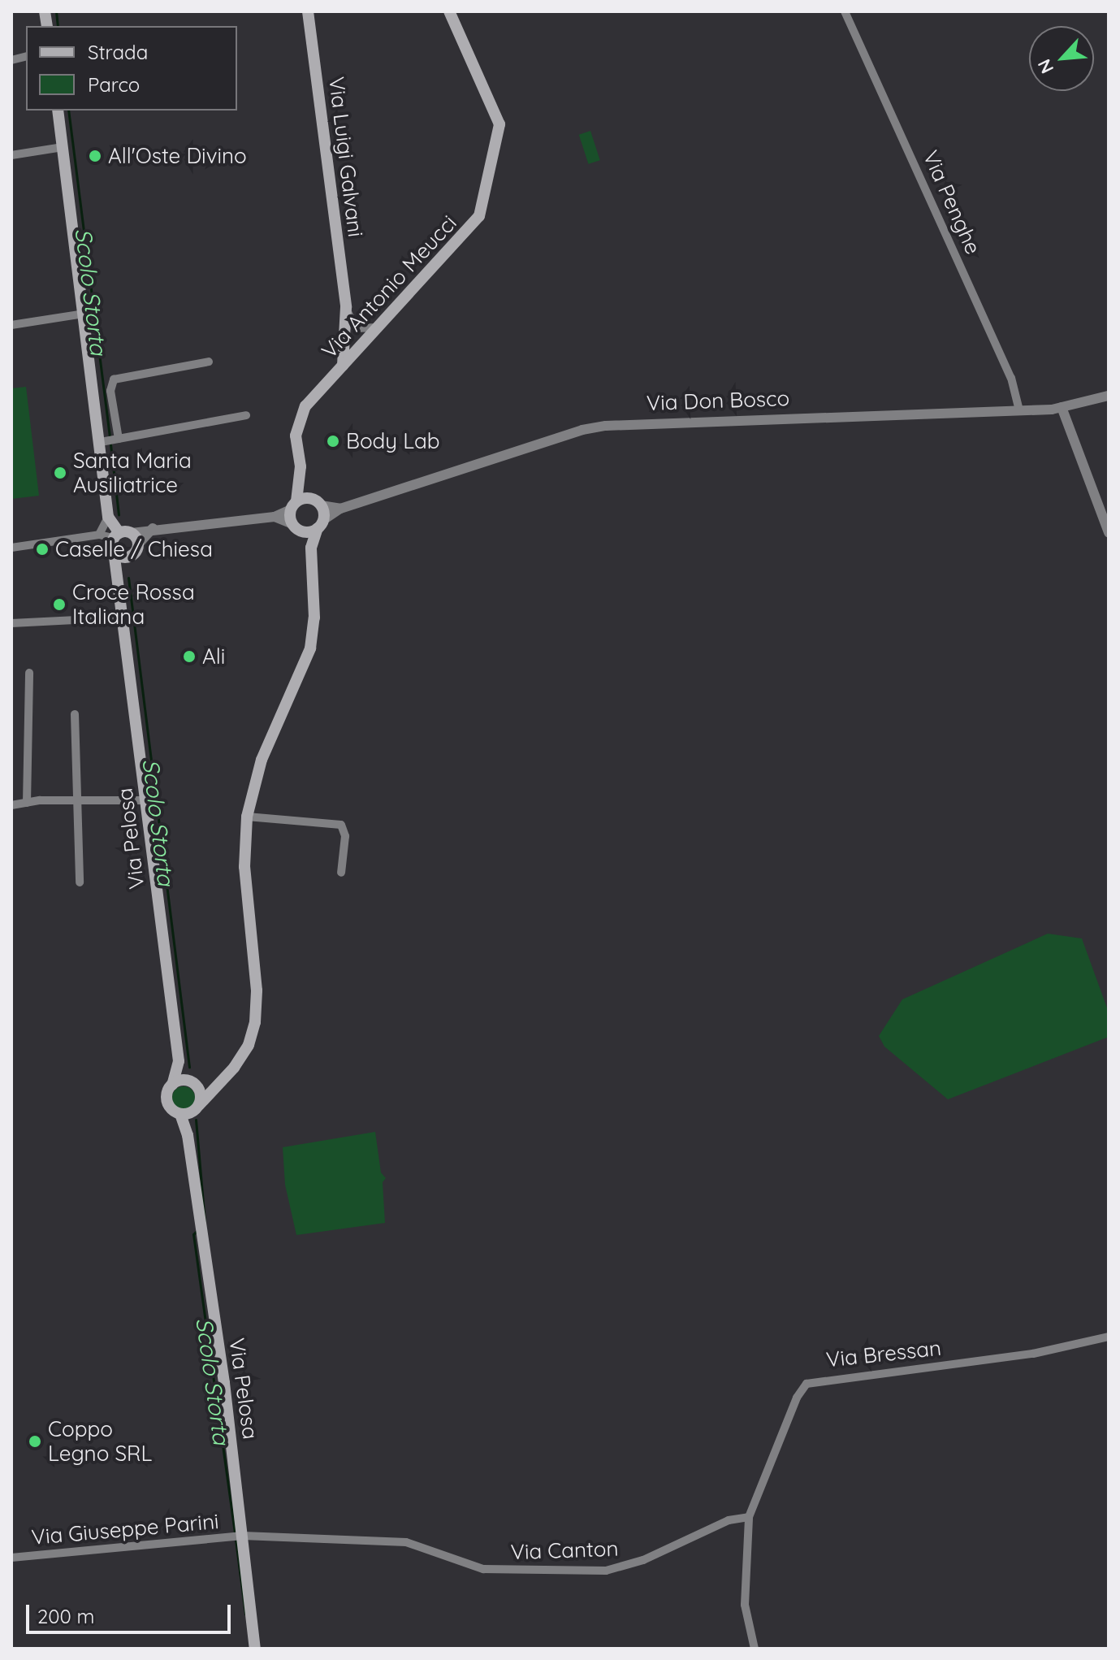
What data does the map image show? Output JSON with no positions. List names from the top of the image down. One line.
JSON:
{"streets":{"main road":["Via Luigi Galvani","Via Antonio Meucci","Via Don Bosco","Via Pelosa"],"street":["Via Penghe","Via Bressan","Via Giuseppe Parini","Via Canton"]},"crossings":[["Via Luigi Galvani","Via Antonio Meucci"],["Via Penghe","Via Don Bosco"],["Via Antonio Meucci","Via Don Bosco"],["Via Pelosa","Via Giuseppe Parini"],["Via Pelosa","Via Canton"],["Via Bressan","Via Canton"],["Via Giuseppe Parini","Via Canton"]],"water":["Scolo Storta"],"places":["All'Oste Divino","Body Lab","Santa Maria Ausiliatrice","Caselle / Chiesa","Croce Rossa Italiana","Ali","Coppo Legno SRL"],"legend":["Strada","Parco"],"scale_bar":"200 m","north":"bottom left"}
